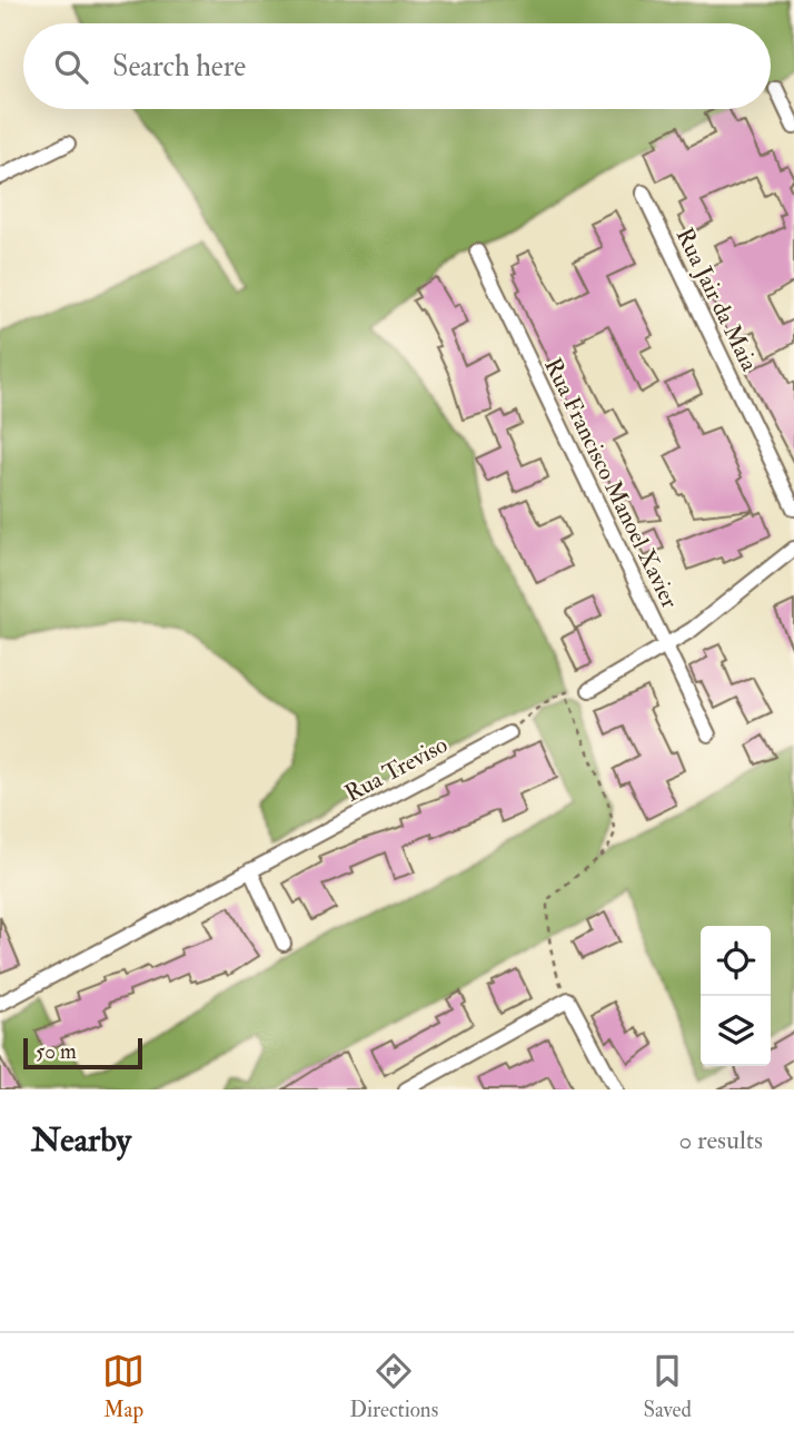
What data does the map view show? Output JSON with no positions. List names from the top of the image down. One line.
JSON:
{"streets":{"street":["Rua Jair da Maia","Rua Francisco Manoel Xavier","Rua Treviso"]},"scale_bar":"50 m","page":{"search":"Search here","scale":"50 m","heading":["Nearby","0 results"],"nav":["Map","Directions","Saved"]}}
